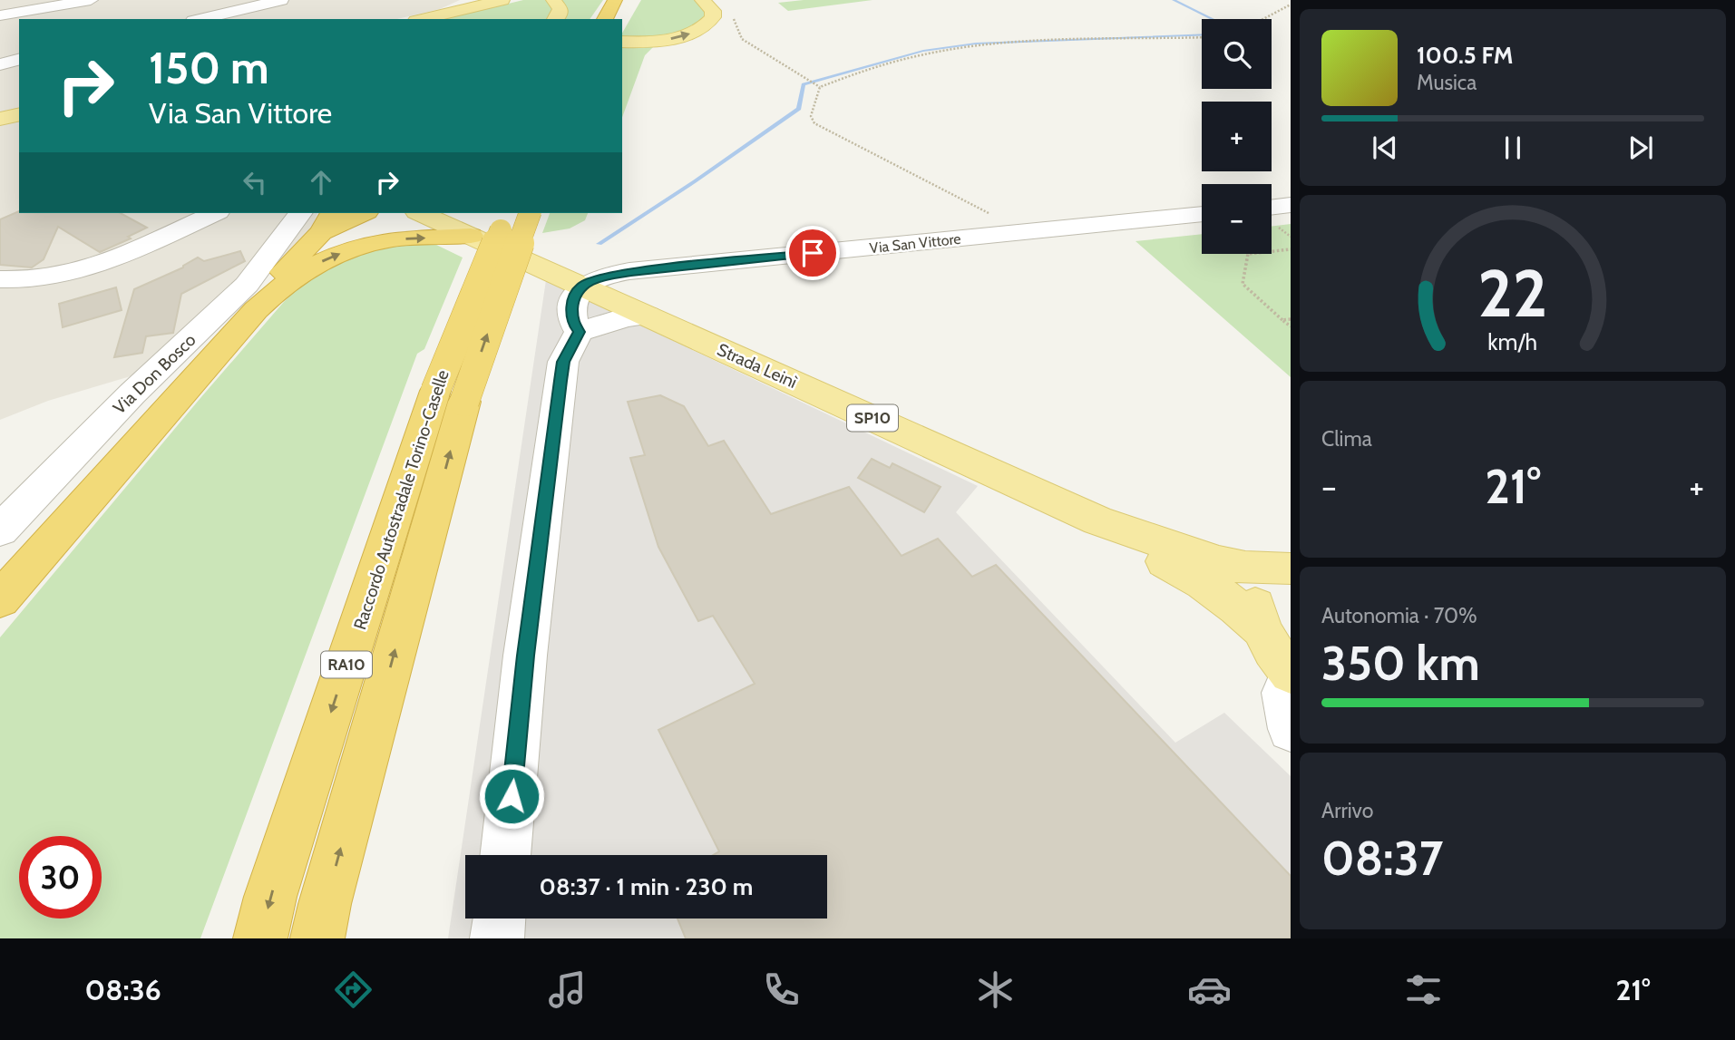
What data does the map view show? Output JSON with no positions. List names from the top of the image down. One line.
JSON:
{"streets":{"highway":["Raccordo Autostradale Torino-Caselle","RA10"],"main road":["Strada Leinì","SP10"],"street":["Via San Vittore","Via Don Bosco"]},"crossings":[["Via San Vittore","Strada Leinì"],["Strada Leinì","SP10"]],"page":{"map_buttons":["+","−"],"turn":["150 m","Via San Vittore"],"song":["100.5 FM","Musica"],"tile":["Clima",["Autonomia · 70%","350 km"],["Arrivo","08:37"]],"heat":["−","21°","+"],"limit":"30","trip":"08:37 · 1 min · 230 m","tabs":["08:36","21°"],"gauge":["22","km/h"]}}
